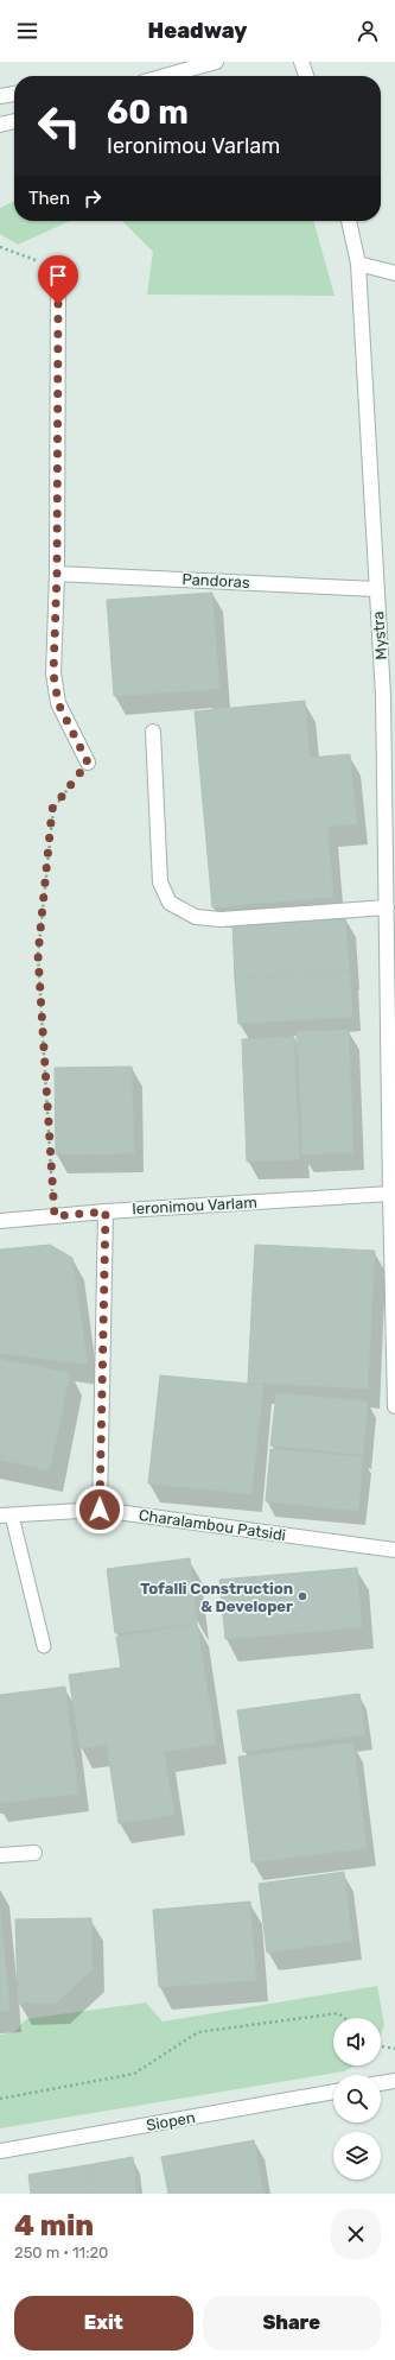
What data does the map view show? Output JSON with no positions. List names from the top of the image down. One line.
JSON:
{"streets":{"street":["Pandoras","Mystra","Ieronimou Varlam","Charalambou Patsidi","Siopen"]},"crossings":[["Pandoras","Mystra"],["Mystra","Ieronimou Varlam"]],"places":["Tofalli Construction & Developer"],"page":{"header":"Headway","turn":["60 m","Ieronimou Varlam"],"then":"Then","heading":["4 min","250 m · 11:20"],"buttons":["Exit","Share"]}}
